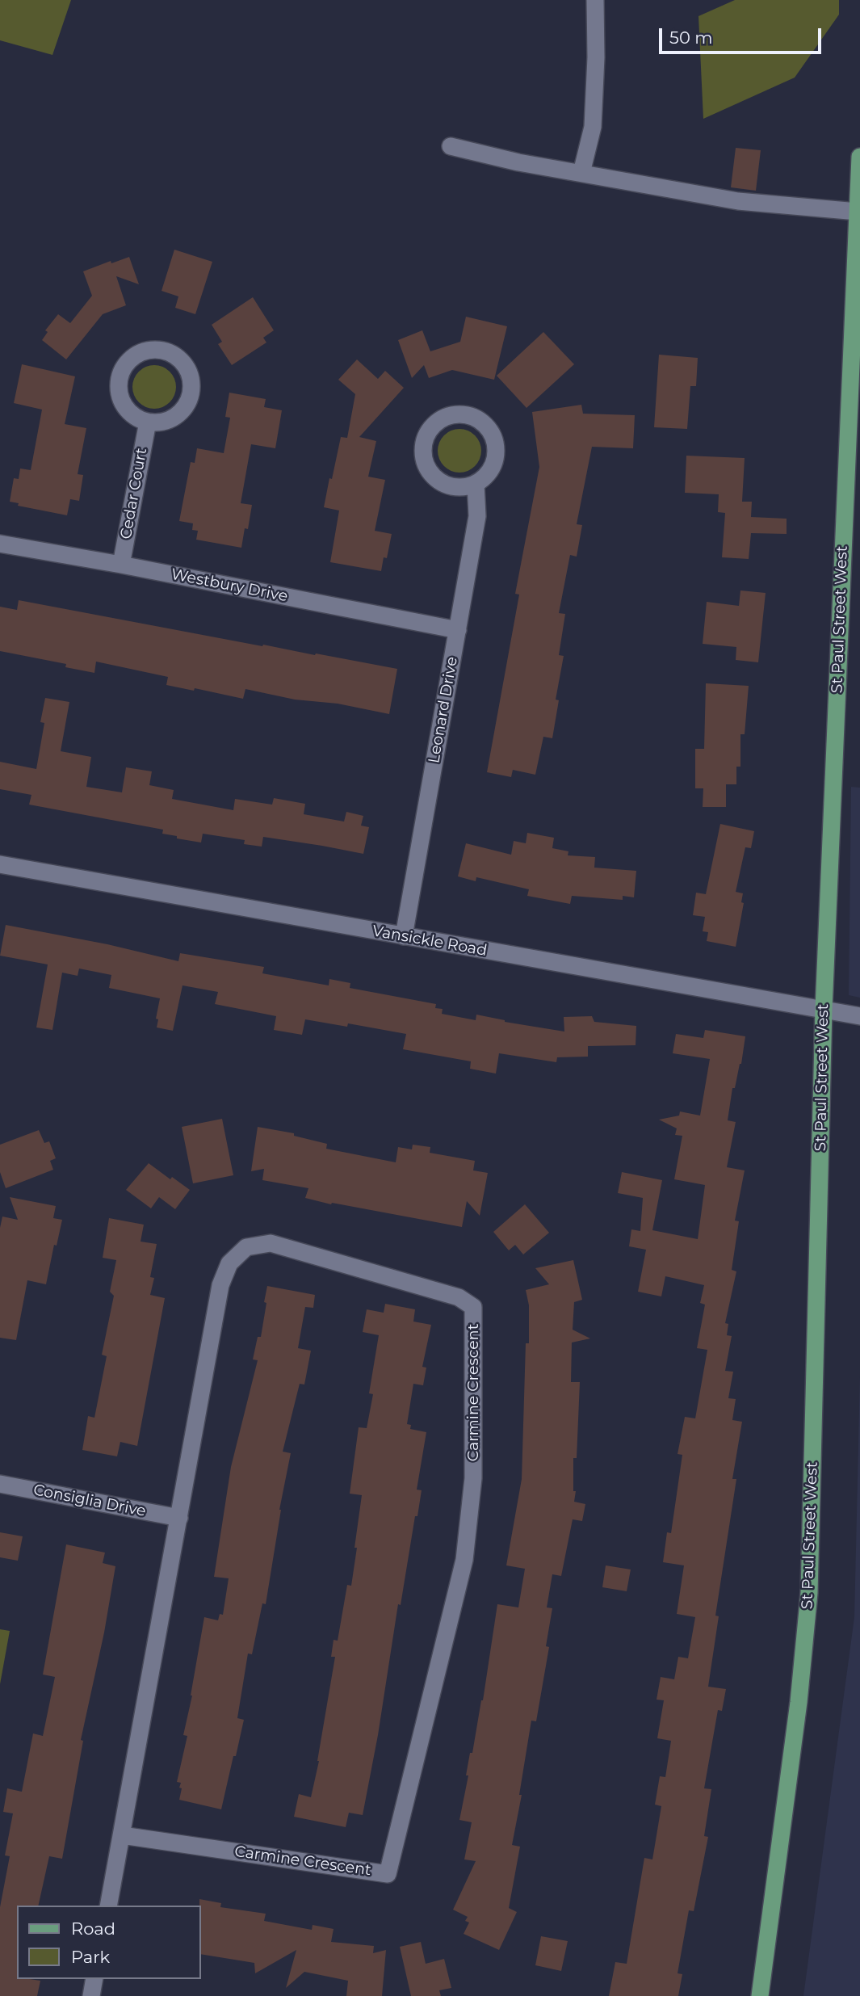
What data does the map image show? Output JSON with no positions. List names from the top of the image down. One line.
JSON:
{"streets":{"main road":["St Paul Street West"],"street":["Cedar Court","Westbury Drive","Leonard Drive","Vansickle Road","Carmine Crescent","Consiglia Drive"]},"crossings":[["Cedar Court","Westbury Drive"],["Westbury Drive","Leonard Drive"],["St Paul Street West","Vansickle Road"],["Leonard Drive","Vansickle Road"],["Carmine Crescent","Consiglia Drive"]],"legend":["Road","Park"],"scale_bar":"50 m"}
